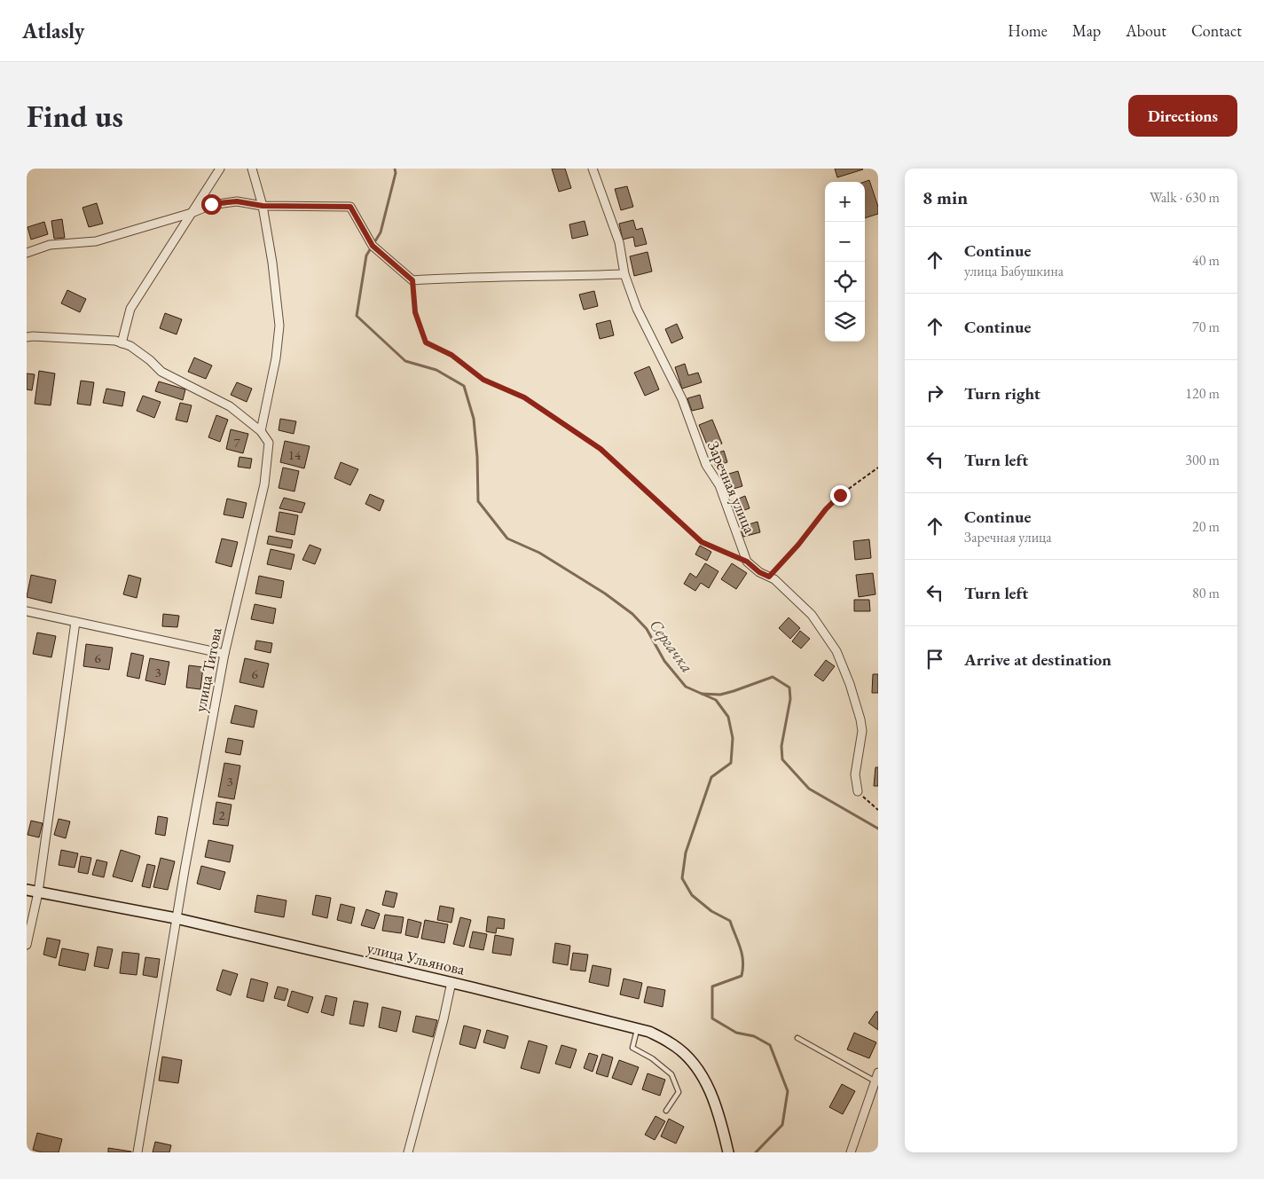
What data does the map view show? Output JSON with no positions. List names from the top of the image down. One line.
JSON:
{"streets":{"main road":["улица Ульянова"],"street":["Заречная улица","улица Титова"]},"crossings":[["улица Титова","улица Ульянова"]],"water":["Сергачка"],"house_numbers":["7","14","6","3","6","3","2"],"page":{"header":"Atlasly","nav":["Home","Map","About","Contact"],"buttons":"Directions","title":"Find us","heading":["8 min","Walk · 630 m"],"map_buttons":["+","−"],"list":[["Continue","улица Бабушкина","40 m"],["Continue","70 m"],["Turn right","120 m"],["Turn left","300 m"],["Continue","Заречная улица","20 m"],["Turn left","80 m"],"Arrive at destination"]}}
